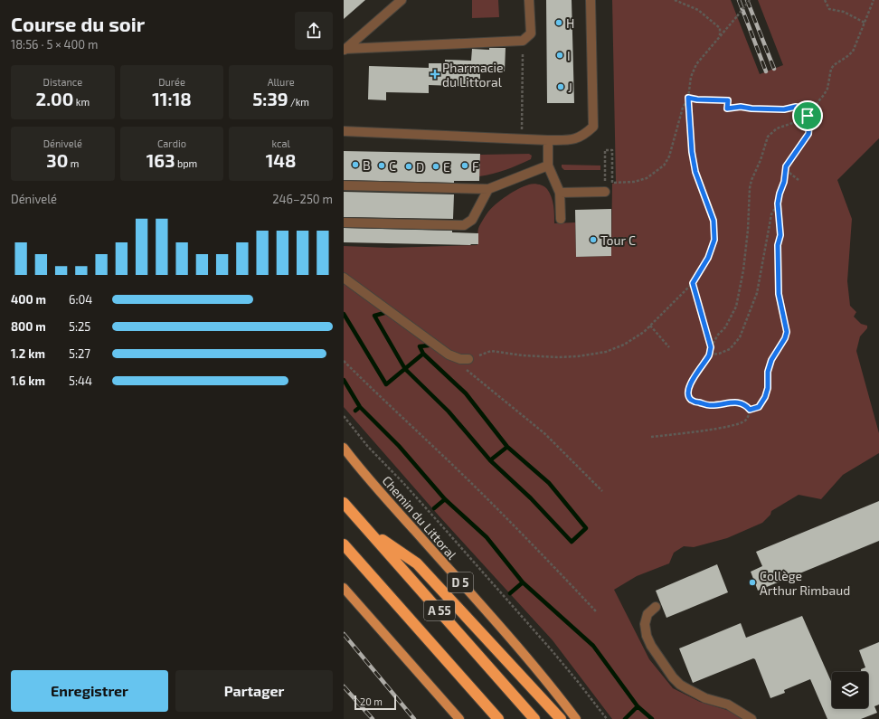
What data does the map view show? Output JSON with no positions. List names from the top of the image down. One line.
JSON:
{"streets":{"highway":["A 55"],"main road":["Chemin du Littoral","D 5"]},"places":{"other":["H","I","J","B","C","F","D","E","Tour C","Collège Arthur Rimbaud"],"health":["Pharmacie du Littoral"]},"scale_bar":"20 m","page":{"heading":["Course du soir","18:56 · 5 × 400 m"],"stats":[["Distance","2.00 km"],["Durée","11:18"],["Allure","5:39 /km"],["Dénivelé","30 m"],["Cardio","163 bpm"],["kcal","148"]],"chart":["Dénivelé","246–250 m"],"list":[{"name":"400 m","note":"6:04"},{"name":"800 m","note":"5:25"},{"name":"1.2 km","note":"5:27"},{"name":"1.6 km","note":"5:44"}],"buttons":["Enregistrer","Partager"],"scale":"20 m"}}
